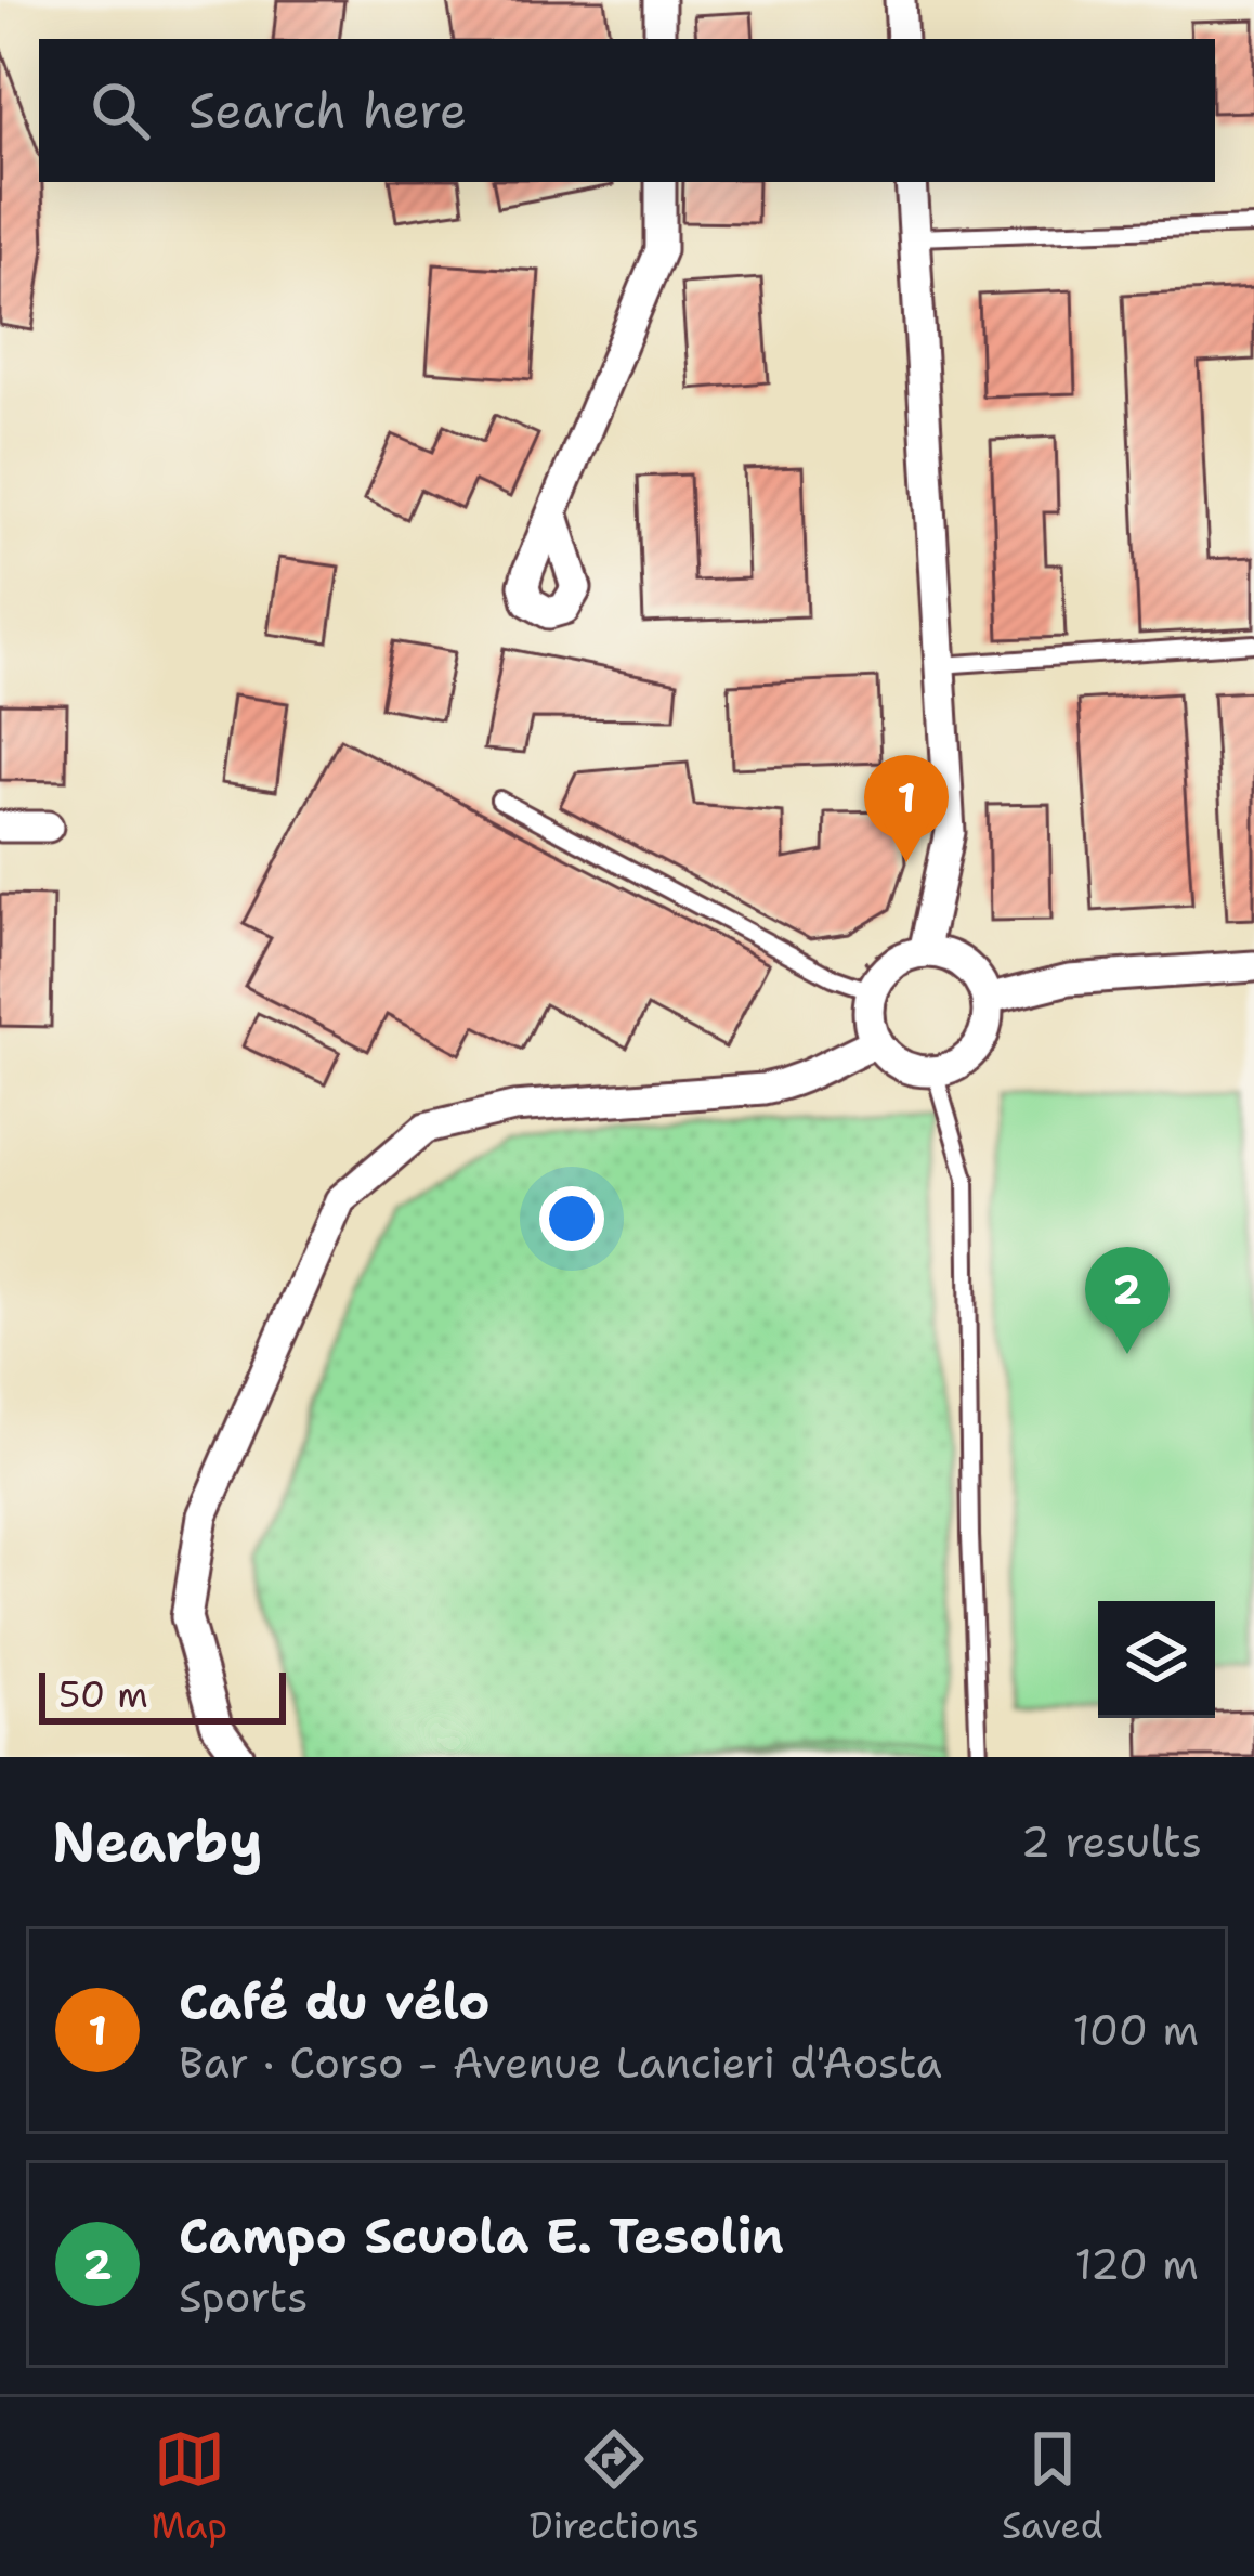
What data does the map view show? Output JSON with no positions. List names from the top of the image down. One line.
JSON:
{"scale_bar":"50 m","page":{"search":"Search here","pins":["1","2"],"scale":"50 m","heading":["Nearby","2 results"],"list":[{"mark":"1","name":"Café du vélo","note":"Bar · Corso - Avenue Lancieri d'Aosta","value":"100 m"},{"mark":"2","name":"Campo Scuola E. Tesolin","note":"Sports","value":"120 m"}],"nav":["Map","Directions","Saved"]}}
